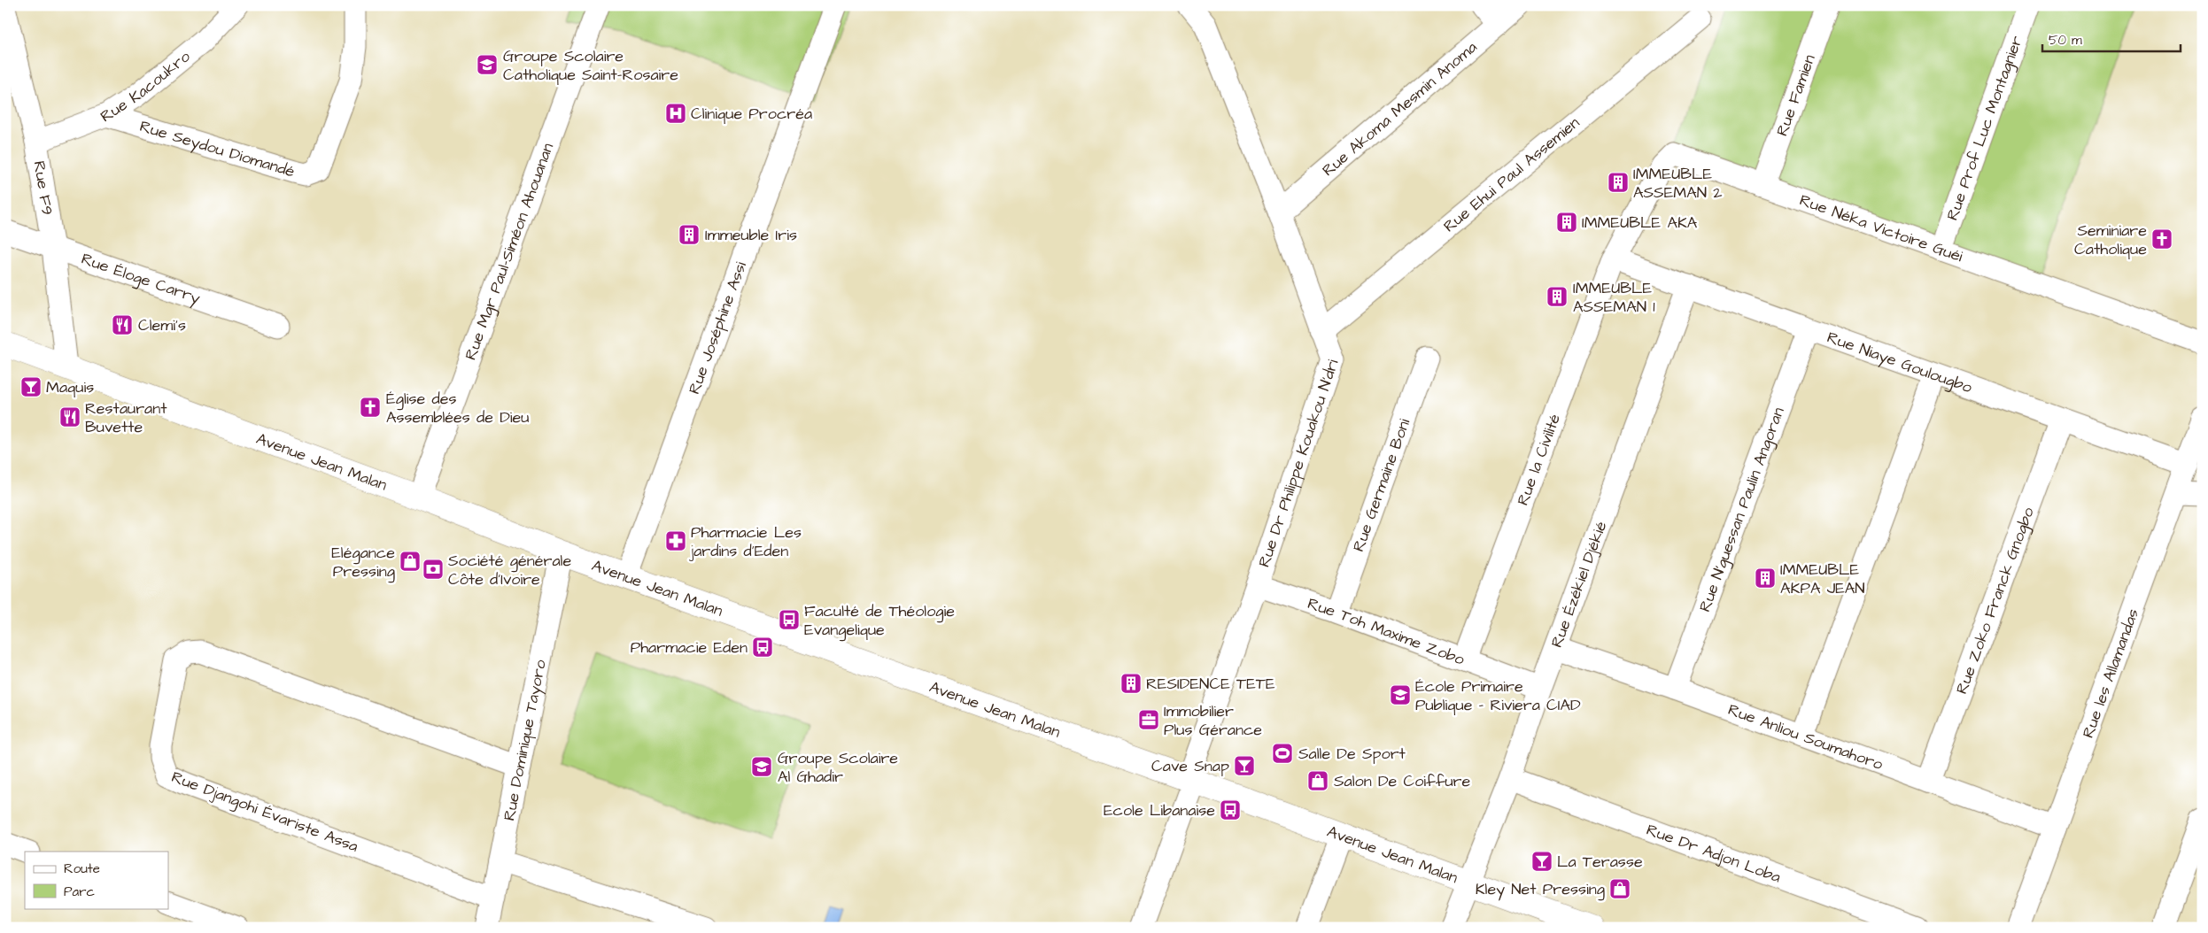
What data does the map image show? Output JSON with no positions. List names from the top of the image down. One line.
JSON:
{"streets":{"main road":["Avenue Jean Malan"],"street":["Rue Kacoukro","Rue Famien","Rue Akoma Mesmin Anoma","Rue Prof Luc Montagnier","Rue Seydou Diomandé","Rue Ehui Paul Assemien","Rue F9","Rue Néka Victoire Guéi","Rue Mgr Paul-Siméon Ahouanan","Rue Éloge Carry","Rue Joséphine Assi","Rue Niaye Goulougbo","Rue la Civilité","Rue Dr Philippe Kouakou N'dri","Rue Germaine Boni","Rue N'guessan Paulin Angoran","Rue Ézékiel Djékié","Rue Zoko Franck Gnogbo","Rue Toh Maxime Zobo","Rue les Allamandas","Rue Anliou Soumahoro","Rue Dominique Tayoro","Rue Djangohi Évariste Assa","Rue Dr Adjon Loba"]},"crossings":[["Rue Kacoukro","Rue Seydou Diomandé"],["Rue Kacoukro","Rue F9"],["Rue Famien","Rue Néka Victoire Guéi"],["Rue Akoma Mesmin Anoma","Rue Dr Philippe Kouakou N'dri"],["Rue Prof Luc Montagnier","Rue Néka Victoire Guéi"],["Rue Ehui Paul Assemien","Rue Dr Philippe Kouakou N'dri"],["Rue F9","Rue Éloge Carry"],["Rue F9","Avenue Jean Malan"],["Rue Néka Victoire Guéi","Rue Niaye Goulougbo"],["Rue Néka Victoire Guéi","Rue la Civilité"],["Rue Mgr Paul-Siméon Ahouanan","Avenue Jean Malan"],["Rue Joséphine Assi","Avenue Jean Malan"],["Rue Niaye Goulougbo","Rue la Civilité"],["Rue Niaye Goulougbo","Rue N'guessan Paulin Angoran"],["Rue Niaye Goulougbo","Rue Ézékiel Djékié"],["Rue Niaye Goulougbo","Rue Zoko Franck Gnogbo"],["Rue Niaye Goulougbo","Rue les Allamandas"],["Rue la Civilité","Rue Toh Maxime Zobo"],["Avenue Jean Malan","Rue Dr Philippe Kouakou N'dri"],["Avenue Jean Malan","Rue Ézékiel Djékié"],["Avenue Jean Malan","Rue Dominique Tayoro"],["Rue Dr Philippe Kouakou N'dri","Rue Toh Maxime Zobo"],["Rue Germaine Boni","Rue Toh Maxime Zobo"],["Rue N'guessan Paulin Angoran","Rue Anliou Soumahoro"],["Rue Ézékiel Djékié","Rue Toh Maxime Zobo"],["Rue Ézékiel Djékié","Rue Anliou Soumahoro"],["Rue Ézékiel Djékié","Rue Dr Adjon Loba"],["Rue Zoko Franck Gnogbo","Rue Anliou Soumahoro"],["Rue les Allamandas","Rue Anliou Soumahoro"],["Rue Dominique Tayoro","Rue Djangohi Évariste Assa"]],"places":{"school or university":["Groupe Scolaire Catholique Saint-Rosaire","École Primaire Publique - Riviera CIAD","Groupe Scolaire Al Ghadir"],"hospital":["Clinique Procréa"],"building":["IMMEUBLE ASSEMAN 2","IMMEUBLE AKA","Immeuble Iris","IMMEUBLE ASSEMAN 1","IMMEUBLE AKPA JEAN","RESIDENCE TETE"],"church":["Seminiare Catholique","Église des Assemblées de Dieu"],"restaurant":["Clemi's","Restaurant Buvette"],"bar":["Maquis","Cave Snap","La Terasse"],"pharmacy":["Pharmacie Les jardins d’Eden"],"shop":["Elégance Pressing","Salon De Coiffure","Kley Net Pressing"],"bank":["Société générale Côte d’Ivoire"],"bus stop":["Faculté de Théologie Evangelique","Pharmacie Eden","Ecole Libanaise"],"office":["Immobilier Plus Gérance"],"sports":["Salle De Sport"]},"legend":["Route","Parc"],"scale_bar":"50 m"}
